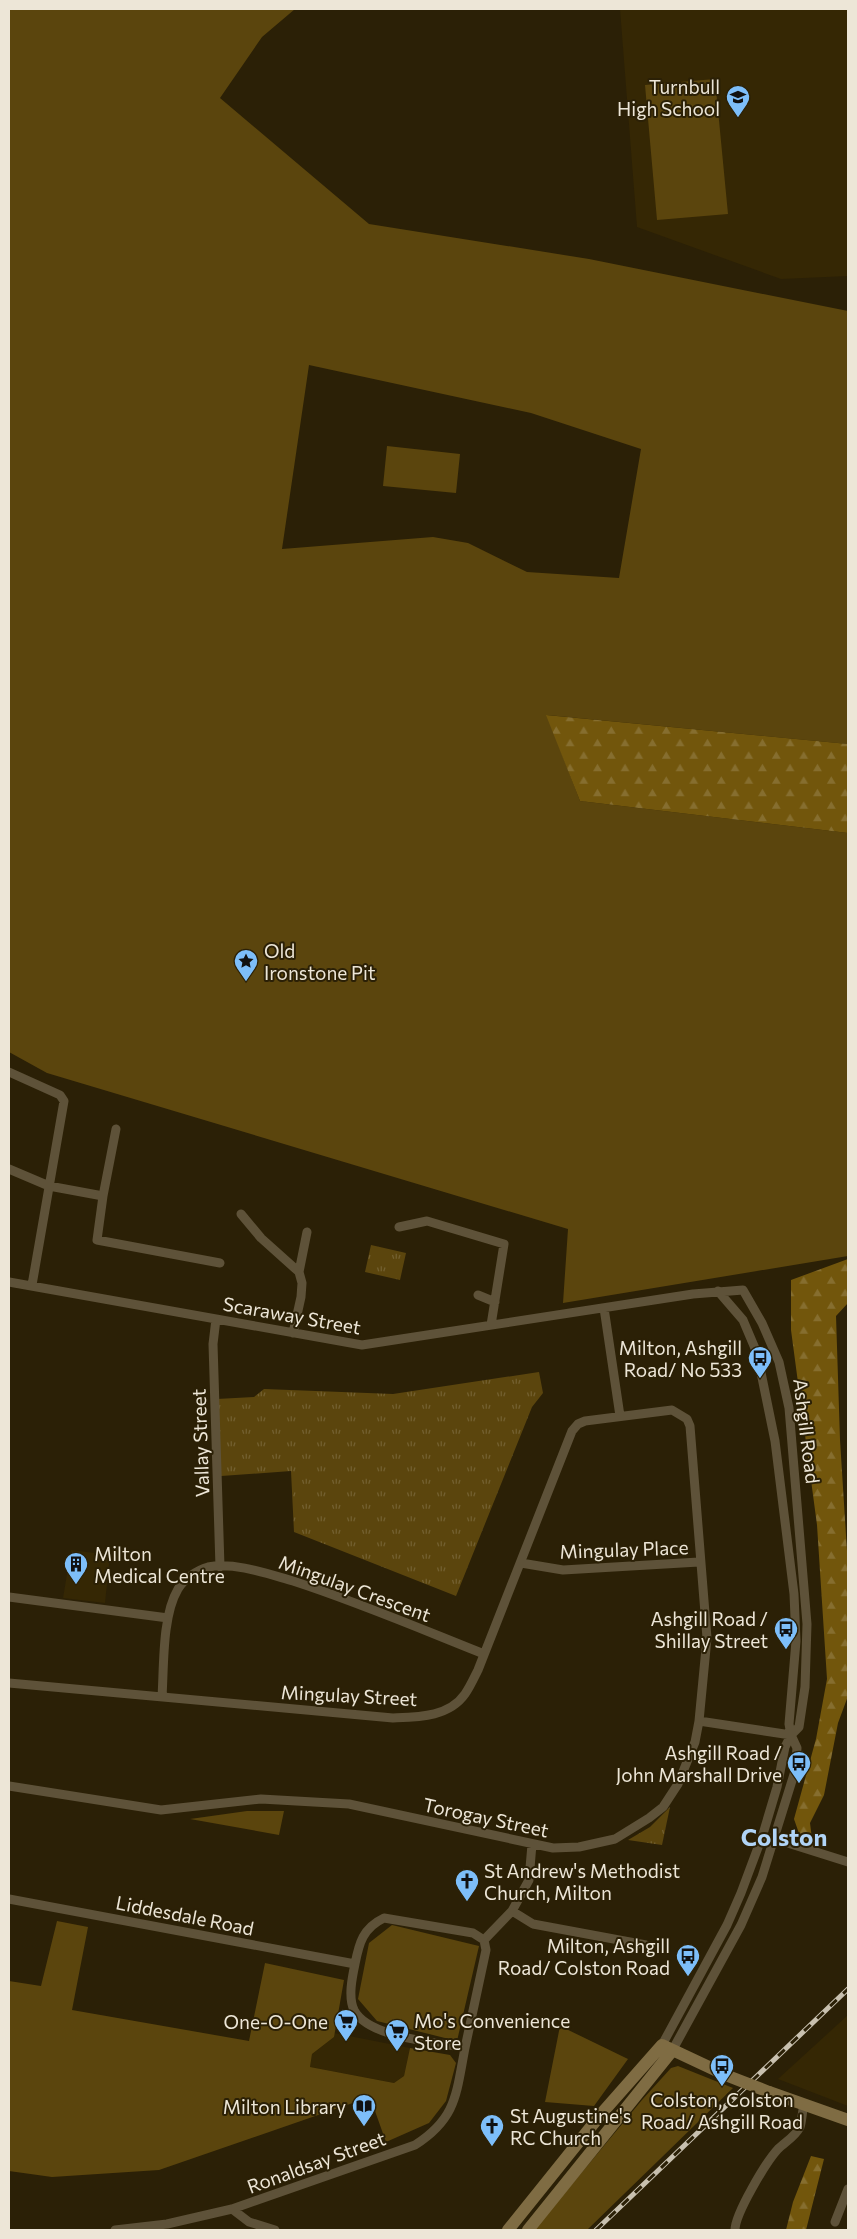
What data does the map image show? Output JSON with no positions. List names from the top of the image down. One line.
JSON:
{"streets":{"street":["Scaraway Street","Ashgill Road","Vallay Street","Mingulay Place","Mingulay Crescent","Mingulay Street","Torogay Street","Liddesdale Road","Ronaldsay Street"]},"crossings":[["Scaraway Street","Ashgill Road"],["Scaraway Street","Vallay Street"],["Vallay Street","Mingulay Crescent"],["Mingulay Place","Mingulay Street"],["Mingulay Place","Torogay Street"],["Mingulay Crescent","Mingulay Street"],["Mingulay Street","Torogay Street"],["Liddesdale Road","Ronaldsay Street"]],"districts":["Colston"],"places":{"school or university":["Turnbull High School"],"place":["Old Ironstone Pit"],"bus stop":["Milton, Ashgill Road/ No 533","Ashgill Road / Shillay Street","Ashgill Road / John Marshall Drive","Milton, Ashgill Road/ Colston Road","Colston, Colston Road/ Ashgill Road"],"building":["Milton Medical Centre"],"church":["St Andrew's Methodist Church, Milton","St Augustine's RC Church"],"supermarket":["One-O-One","Mo's Convenience Store"],"library":["Milton Library"]}}
